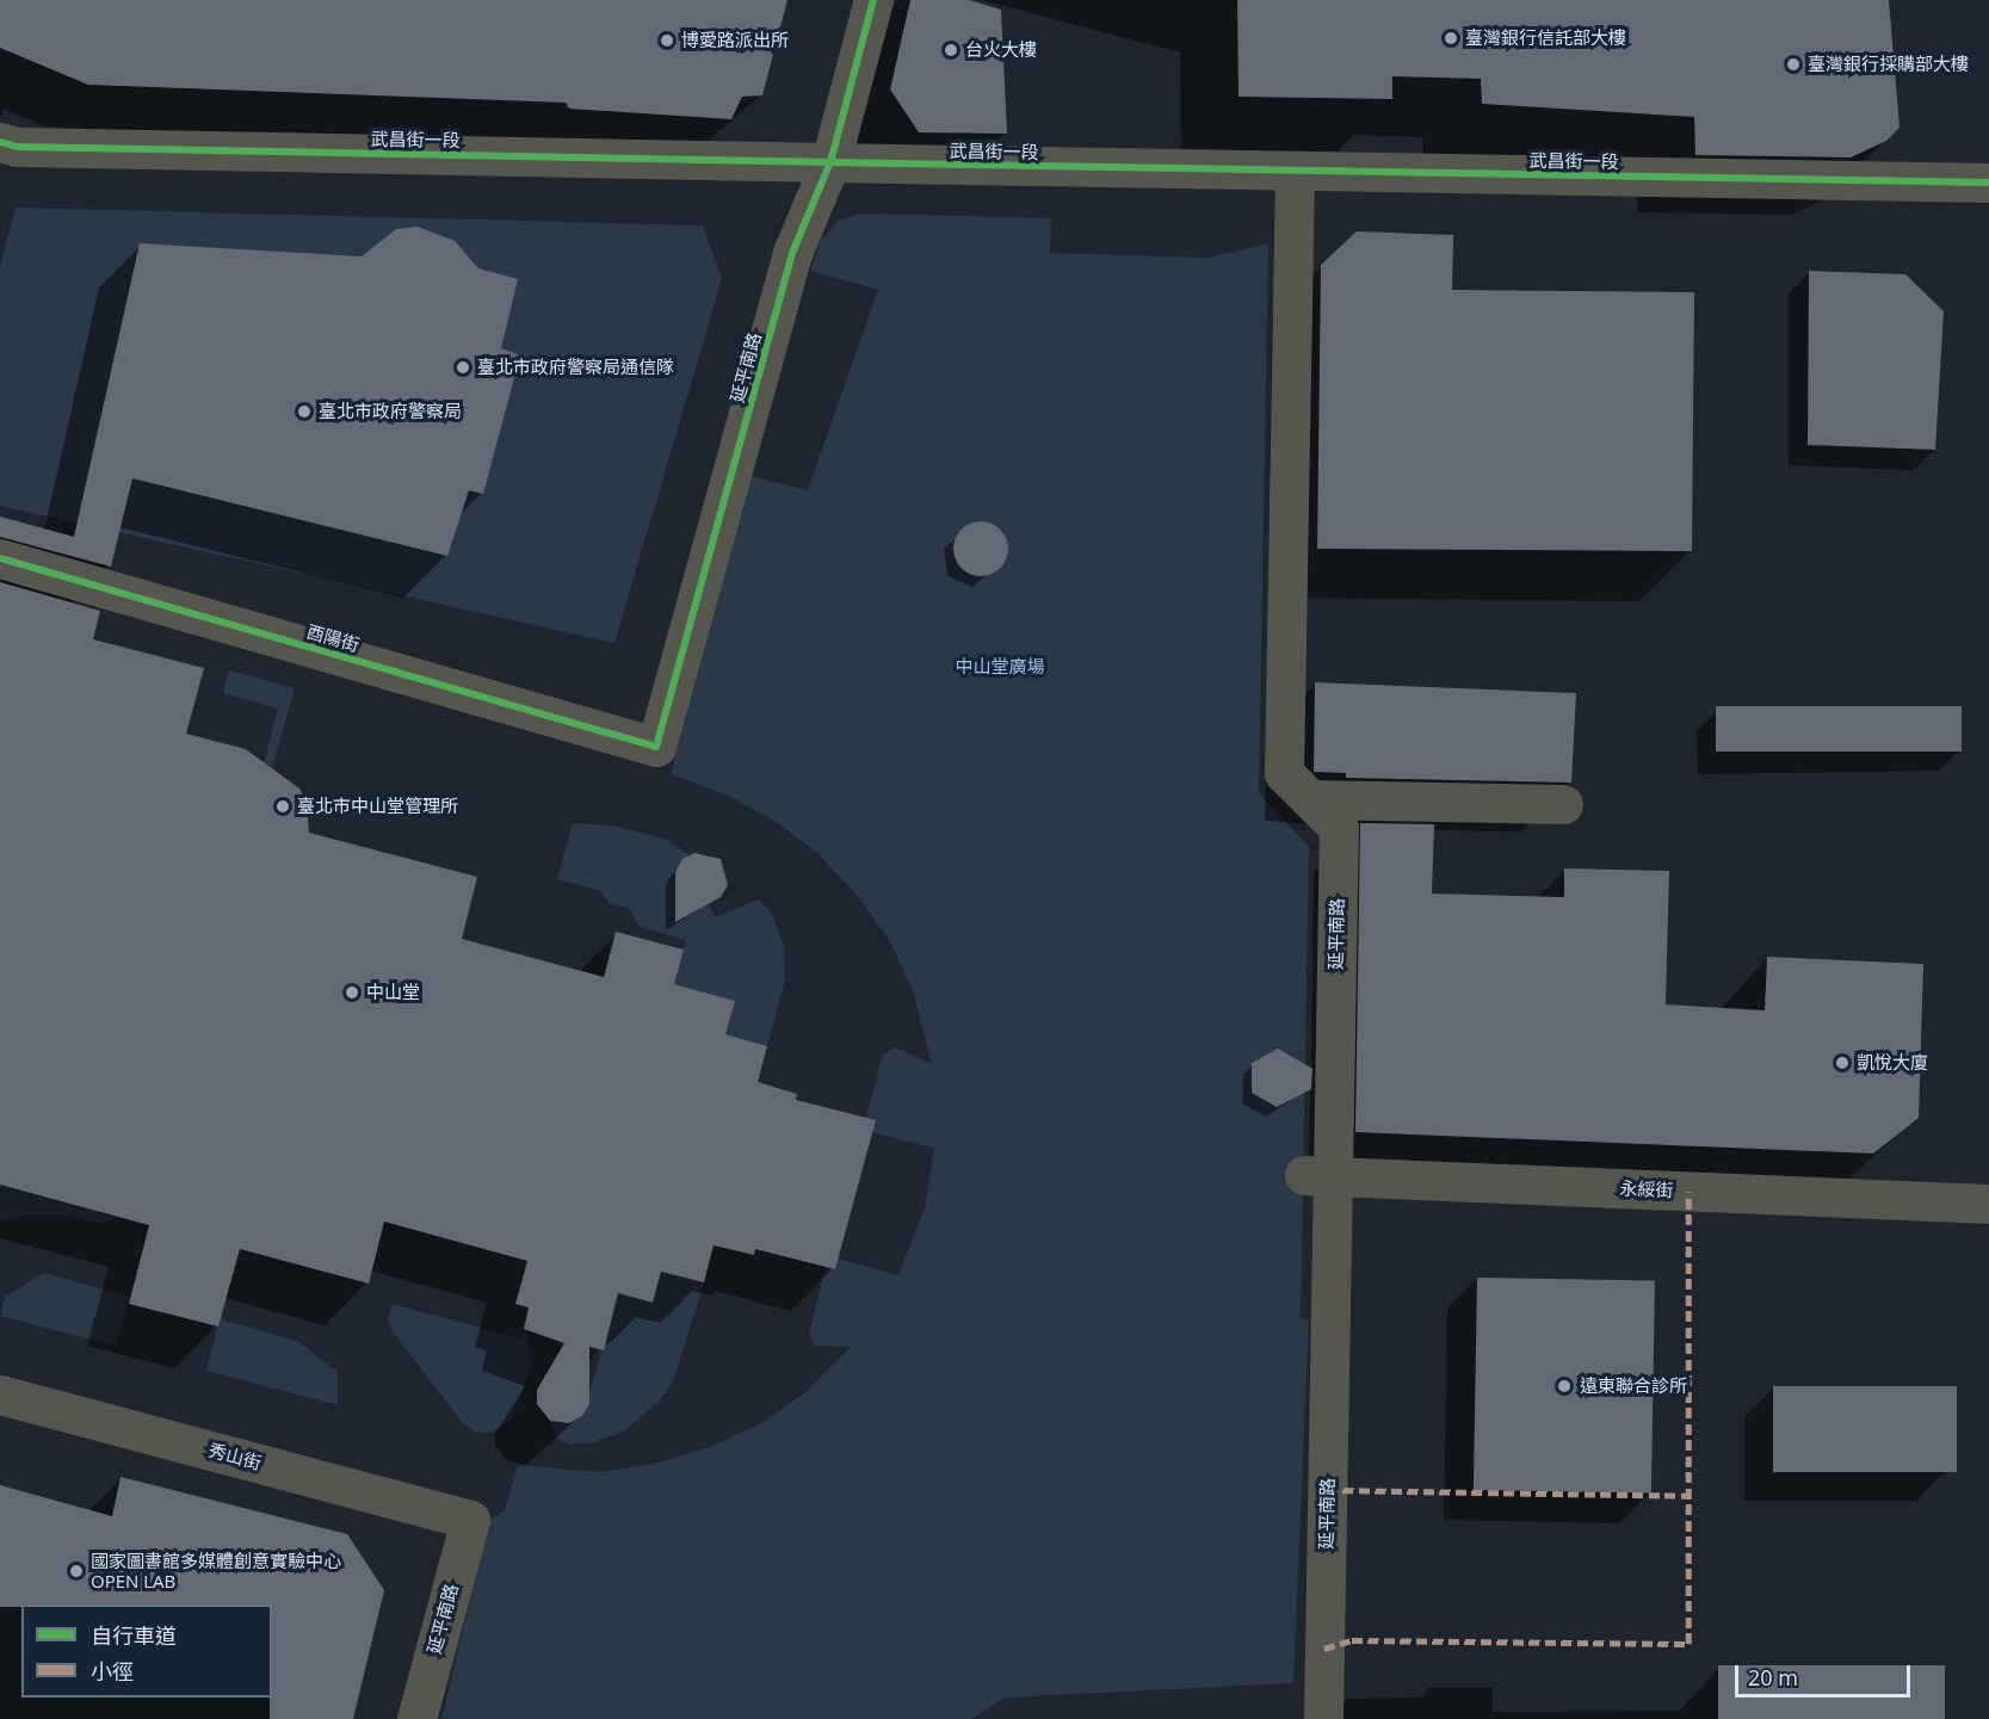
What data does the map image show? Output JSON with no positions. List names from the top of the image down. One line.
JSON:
{"streets":{"street":["武昌街一段","延平南路","酉陽街","永綏街","秀山街"]},"crossings":[["武昌街一段","延平南路"],["延平南路","酉陽街"],["延平南路","永綏街"],["延平南路","秀山街"]],"parks":["中山堂廣場"],"places":["臺灣銀行信託部大樓","博愛路派出所","台火大樓","臺灣銀行採購部大樓","臺北市政府警察局通信隊","臺北市政府警察局","臺北市中山堂管理所","中山堂","凱悅大廈","遠東聯合診所","國家圖書館多媒體創意實驗中心 OPEN LAB"],"legend":["自行車道","小徑"],"scale_bar":"20 m"}
